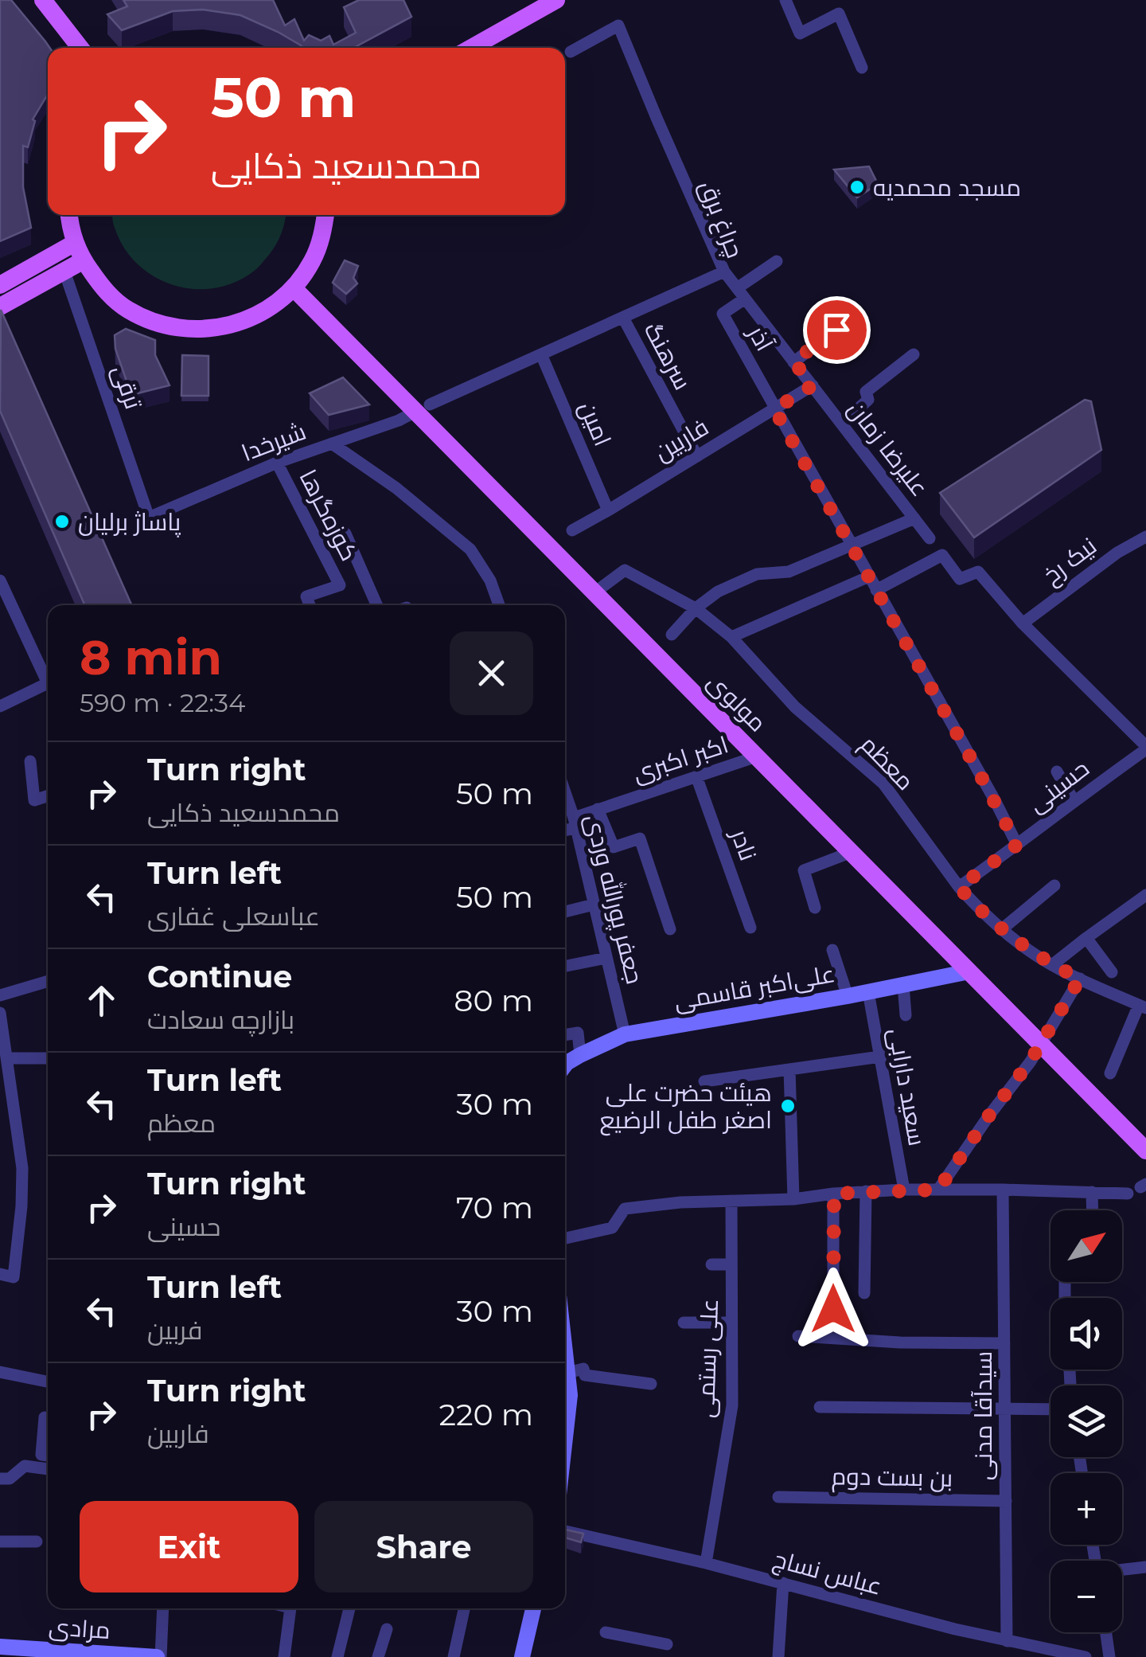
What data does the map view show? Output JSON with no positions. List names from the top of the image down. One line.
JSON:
{"streets":{"main road":["مولوی"],"street":["چراغ برق","آذر","سرهنگ","ترقی","امین","فاربین","شیرخدا","علیرضا زمان","کوزه‌گرها","نیک رخ","اکبر اکبری","معظم","حسینی","نادر","جعفر پورالله وردی","علی‌اکبر قاسمی","سعید دارابی","علی رستمی","سیدآقا مدنی","بن بست دوم","عباس نساج","مرادی"]},"crossings":[["چراغ برق","سرهنگ"],["چراغ برق","امین"],["چراغ برق","شیرخدا"],["چراغ برق","علیرضا زمان"],["چراغ برق","مولوی"],["آذر","فاربین"],["آذر","علیرضا زمان"],["سرهنگ","فاربین"],["ترقی","شیرخدا"],["امین","فاربین"],["فاربین","علیرضا زمان"],["شیرخدا","کوزه‌گرها"],["شیرخدا","مولوی"],["مولوی","اکبر اکبری"],["مولوی","معظم"],["مولوی","علی‌اکبر قاسمی"],["اکبر اکبری","نادر"],["اکبر اکبری","جعفر پورالله وردی"],["معظم","حسینی"],["جعفر پورالله وردی","علی‌اکبر قاسمی"],["علی‌اکبر قاسمی","سعید دارابی"],["علی رستمی","عباس نساج"],["سیدآقا مدنی","بن بست دوم"],["سیدآقا مدنی","عباس نساج"]],"places":["مسجد محمدیه","پاساژ برلیان","هیئت حضرت علی اصغر طفل الرضیع"],"north":"top right","page":{"turn":["50 m","محمدسعید ذکایی"],"heading":["8 min","590 m · 22:34"],"list":[{"name":"Turn right","note":"محمدسعید ذکایی","value":"50 m"},{"name":"Turn left","note":"عباسعلی غفاری","value":"50 m"},{"name":"Continue","note":"بازارچه سعادت","value":"80 m"},{"name":"Turn left","note":"معظم","value":"30 m"},{"name":"Turn right","note":"حسینی","value":"70 m"},{"name":"Turn left","note":"فربین","value":"30 m"},{"name":"Turn right","note":"فاربین","value":"220 m"}],"map_buttons":["+","−"],"buttons":["Exit","Share"]}}
